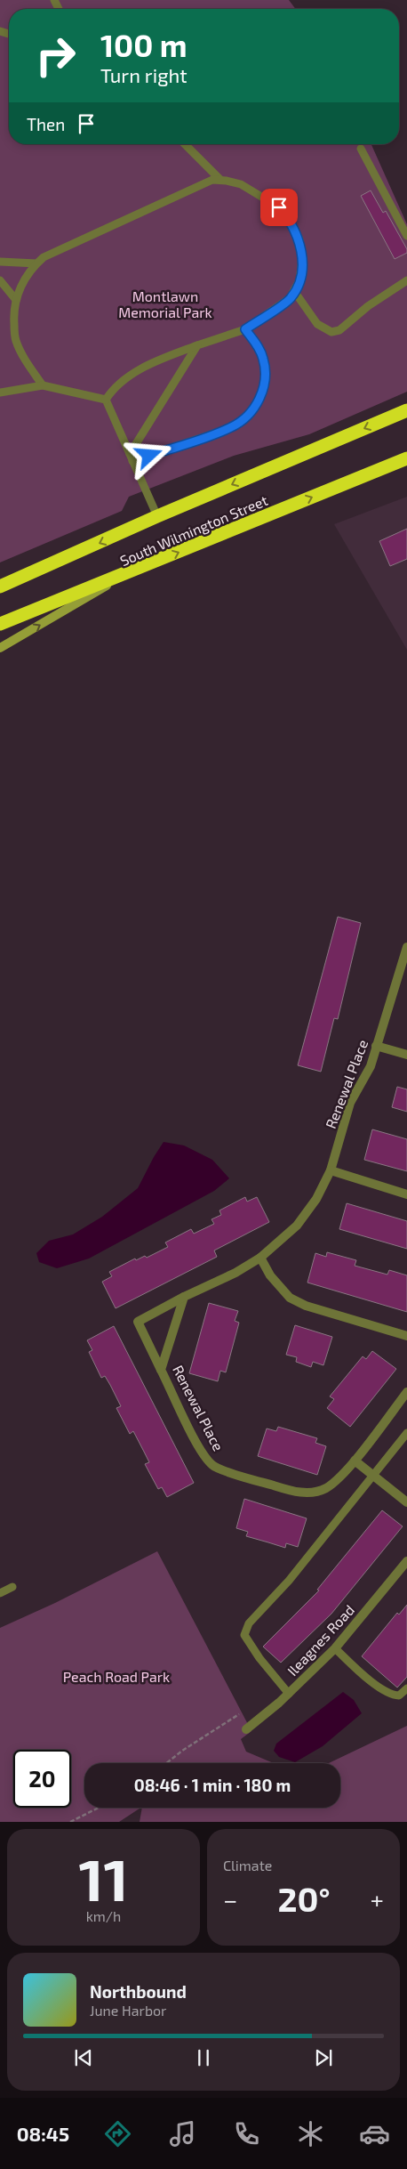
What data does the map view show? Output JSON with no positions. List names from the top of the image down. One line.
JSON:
{"streets":{"highway":["South Wilmington Street"],"street":["Renewal Place","Ileagnes Road"]},"parks":["Montlawn Memorial Park","Peach Road Park"],"page":{"turn":["100 m","Turn right"],"then":"Then","limit":"20","trip":"08:46 · 1 min · 180 m","tile":[["11","km/h"],"Climate"],"heat":["−","20°","+"],"song":["Northbound","June Harbor"],"tabs":"08:45"}}
